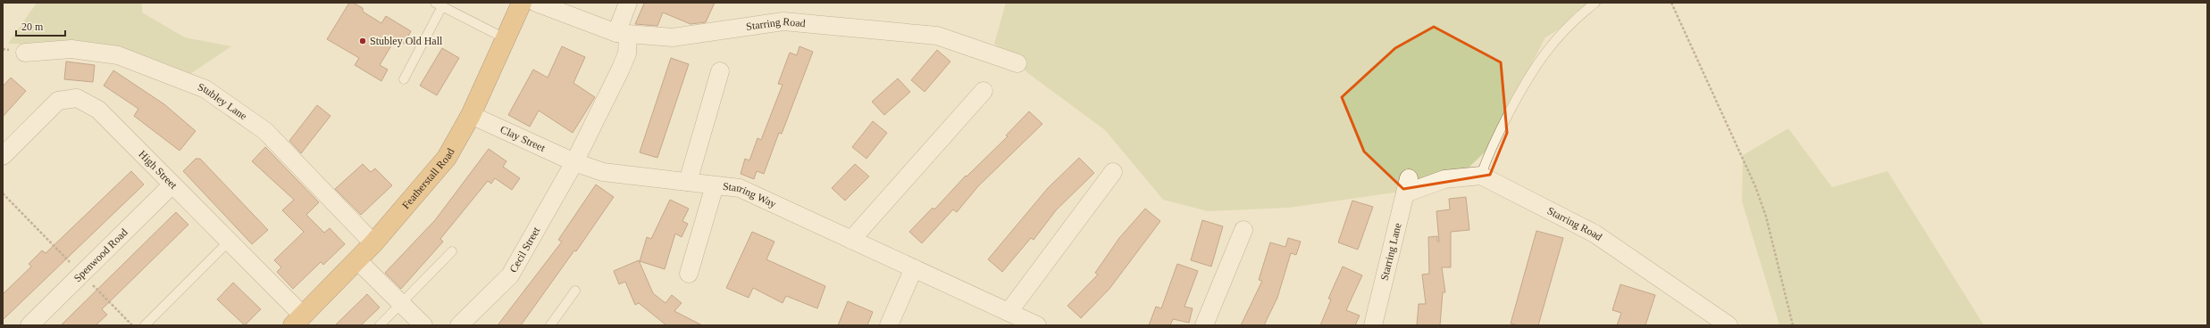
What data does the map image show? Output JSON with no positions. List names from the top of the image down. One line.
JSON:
{"streets":{"highway":["Featherstall Road"],"street":["Starring Road","Stubley Lane","Clay Street","High Street","Starring Way","Cecil Street","Starring Lane","Spenwood Road"]},"crossings":[["Starring Road","Cecil Street"],["Starring Road","Starring Lane"],["Stubley Lane","Featherstall Road"],["Clay Street","Featherstall Road"],["Clay Street","Starring Way"],["Clay Street","Cecil Street"],["High Street","Featherstall Road"],["High Street","Spenwood Road"],["Starring Way","Cecil Street"]],"places":["Stubley Old Hall"],"scale_bar":"20 m"}
